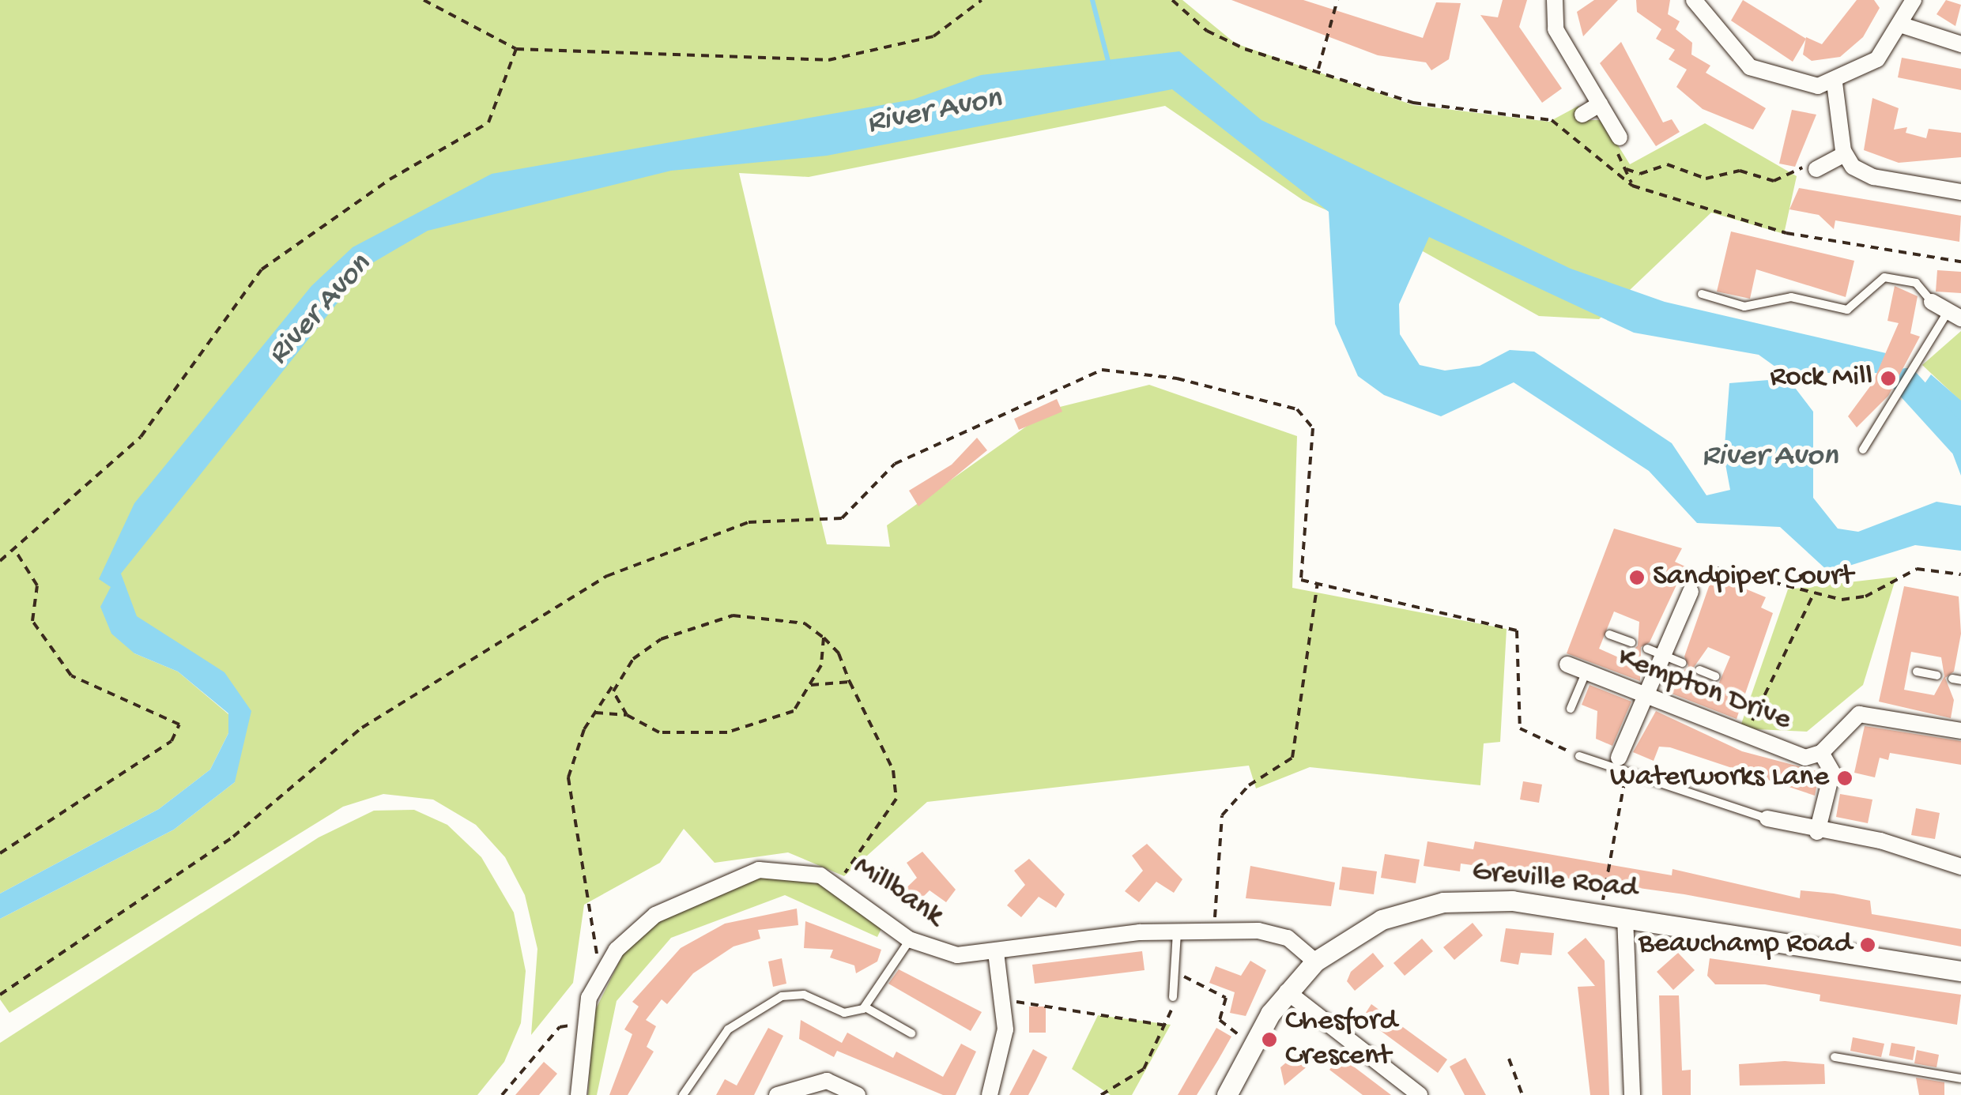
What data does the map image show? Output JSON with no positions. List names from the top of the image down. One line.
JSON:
{"streets":{"street":["Kempton Drive","Greville Road","Millbank"]},"crossings":[["Greville Road","Millbank"]],"water":["River Avon"],"places":["Rock Mill","Sandpiper Court","Waterworks Lane","Beauchamp Road","Chesford Crescent"]}
